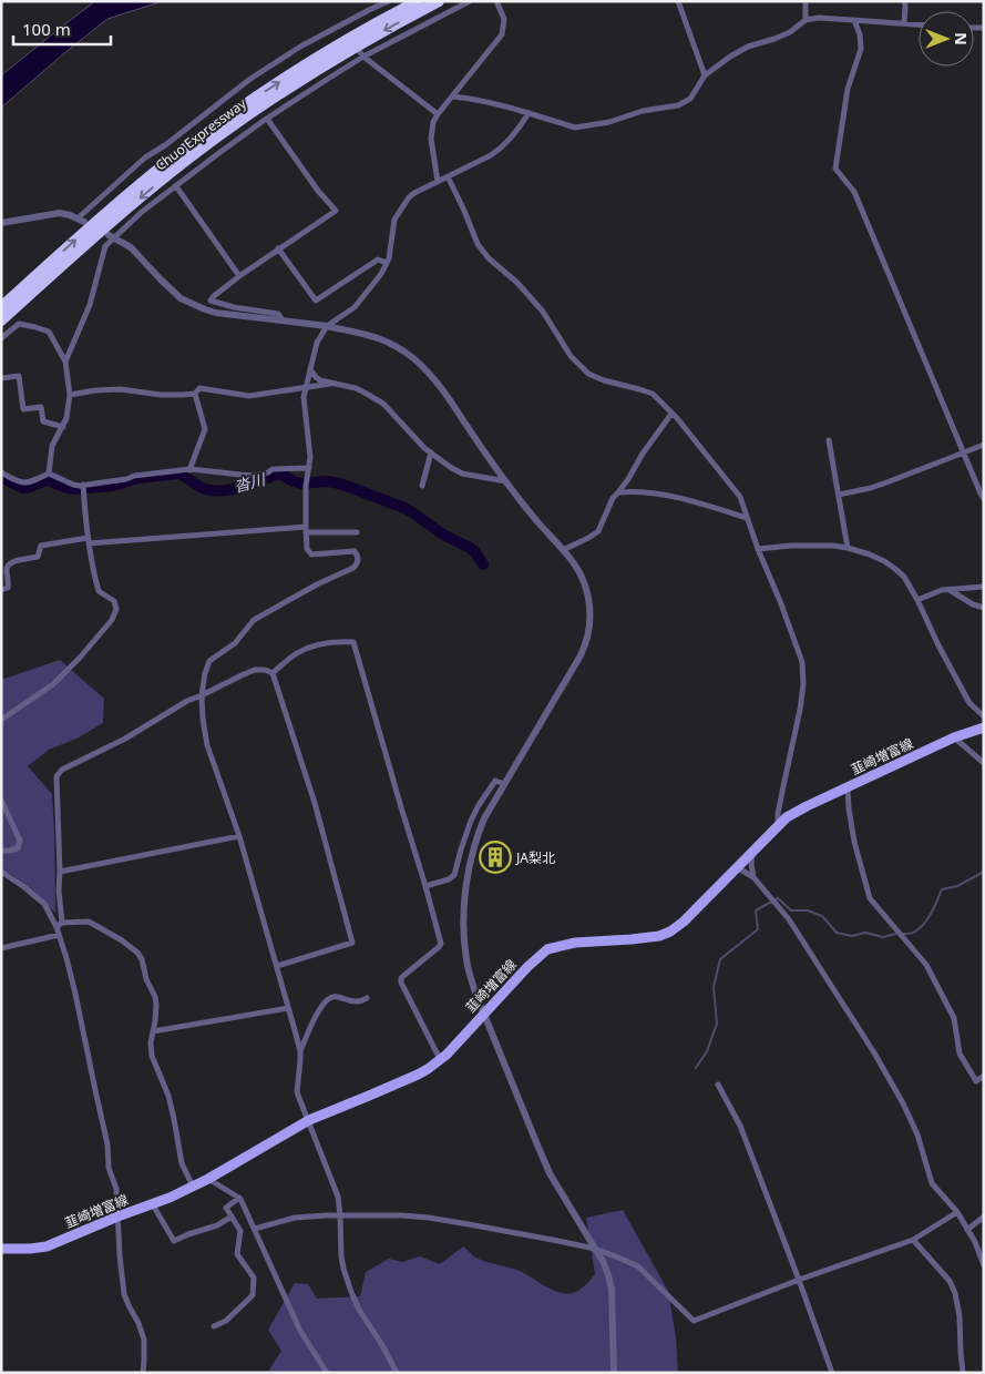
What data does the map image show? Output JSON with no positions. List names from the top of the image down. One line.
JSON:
{"streets":{"highway":["Chuo Expressway"],"main road":["韮崎増富線"]},"water":["沓川"],"places":{"building":["JA梨北"]},"scale_bar":"100 m","north":"right"}
